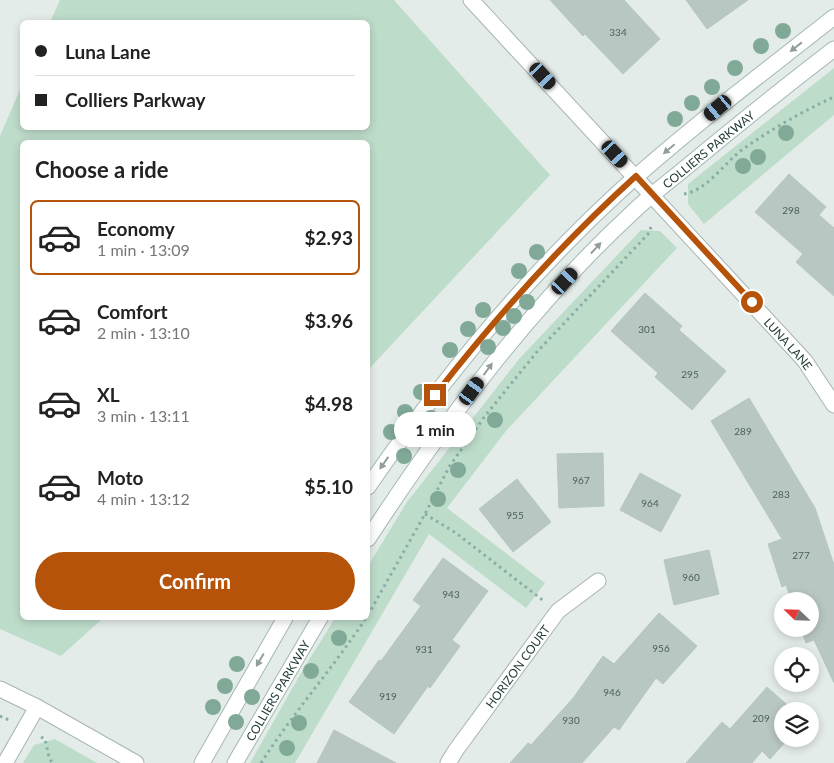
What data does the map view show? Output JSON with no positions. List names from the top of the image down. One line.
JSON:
{"streets":{"street":["COLLIERS PARKWAY","LUNA LANE","HORIZON COURT"]},"crossings":[["COLLIERS PARKWAY","LUNA LANE"]],"house_numbers":["334","298","301","295","289","967","283","964","955","277","960","943","956","931","946","919","209","930"],"north":"top left","page":{"banner":["Luna Lane","Colliers Parkway"],"heading":"Choose a ride","list":[{"name":"Economy","note":"1 min · 13:09","value":"$2.93"},{"name":"Comfort","note":"2 min · 13:10","value":"$3.96"},{"name":"XL","note":"3 min · 13:11","value":"$4.98"},{"name":"Moto","note":"4 min · 13:12","value":"$5.10"}],"bubble":"1 min","buttons":"Confirm"}}
